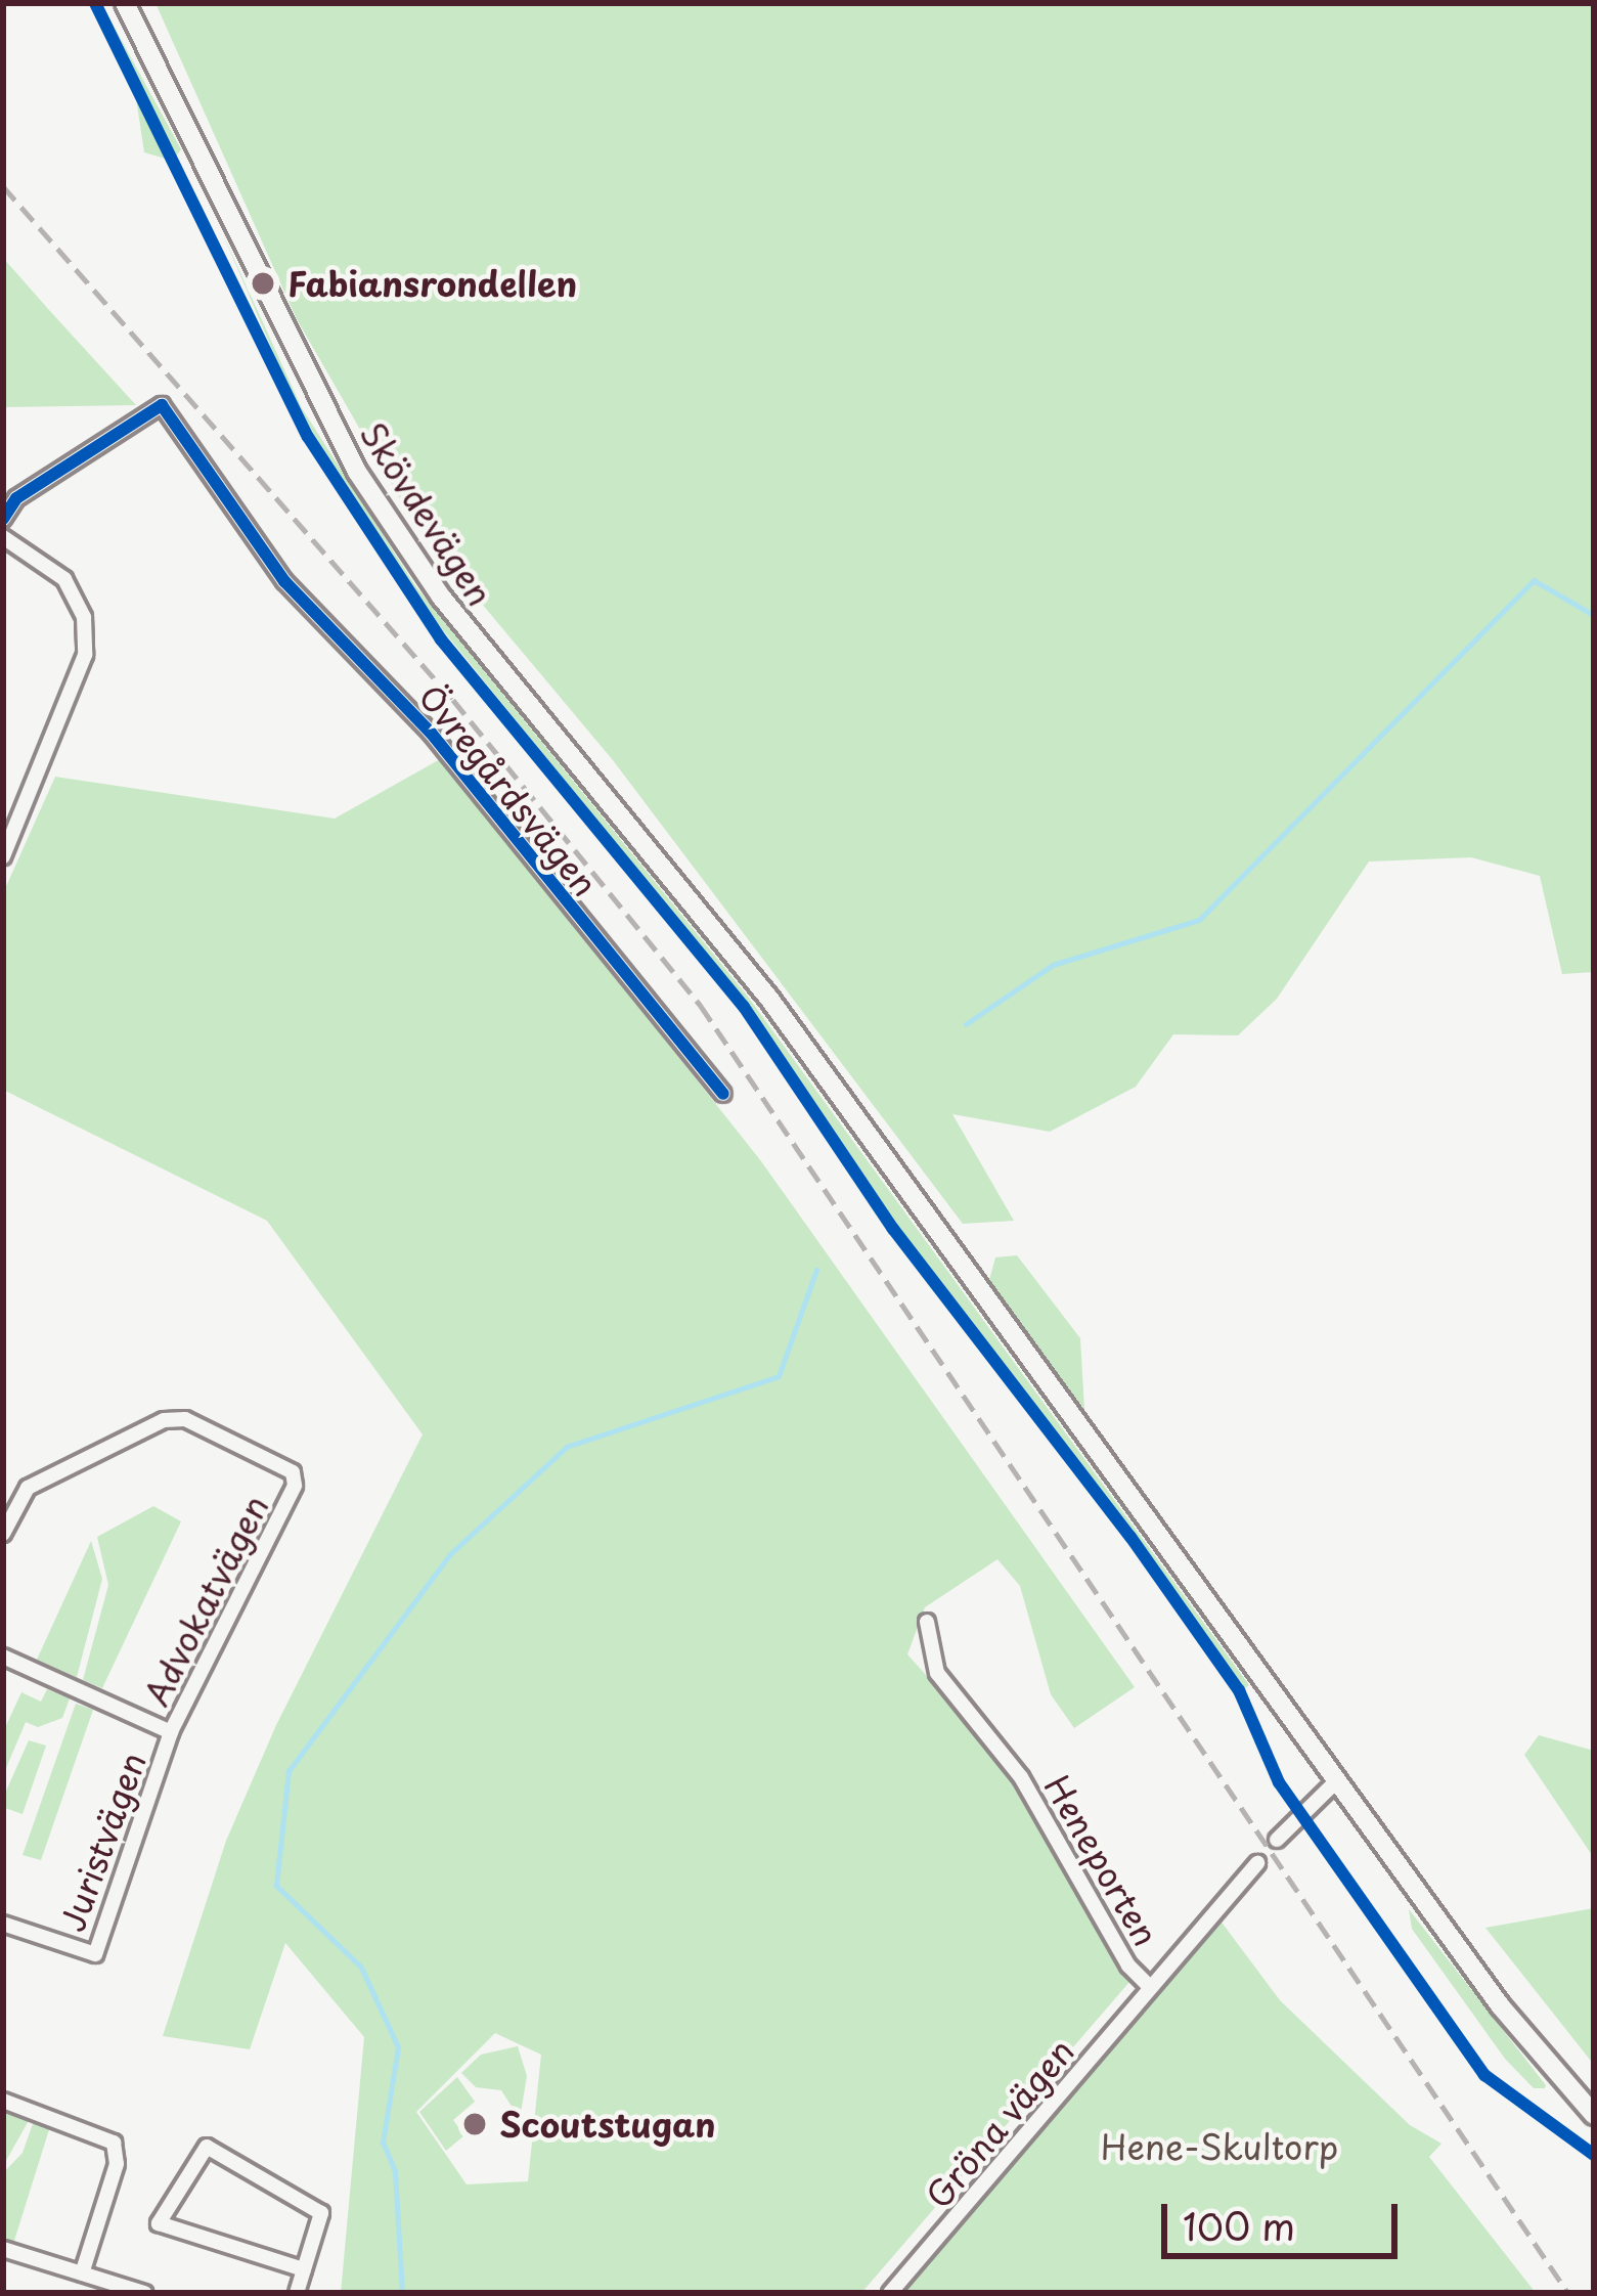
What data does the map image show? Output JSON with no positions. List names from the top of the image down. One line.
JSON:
{"streets":{"main road":["Skövdevägen"],"street":["Övregårdsvägen","Advokatvägen","Juristvägen","Heneporten","Gröna vägen"]},"crossings":[["Advokatvägen","Juristvägen"],["Heneporten","Gröna vägen"]],"parks":["Hene-Skultorp"],"places":["Fabiansrondellen","Scoutstugan"],"scale_bar":"100 m"}
